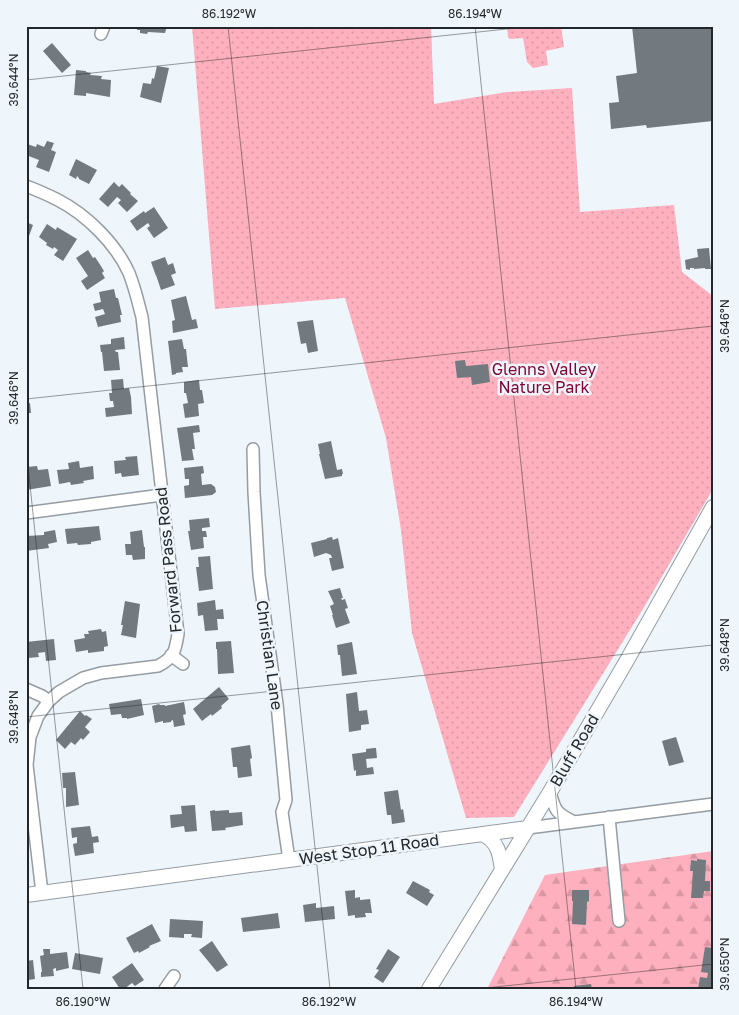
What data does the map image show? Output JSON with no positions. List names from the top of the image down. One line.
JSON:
{"streets":{"main road":["Bluff Road","West Stop 11 Road"],"street":["Forward Pass Road","Christian Lane"]},"crossings":[["Forward Pass Road","West Stop 11 Road"],["Christian Lane","West Stop 11 Road"],["Bluff Road","West Stop 11 Road"]],"parks":["Glenns Valley Nature Park"],"coordinates":["86.192°W","86.194°W","39.644°N","39.646°N","39.648°N","39.650°N","86.190°W"]}
